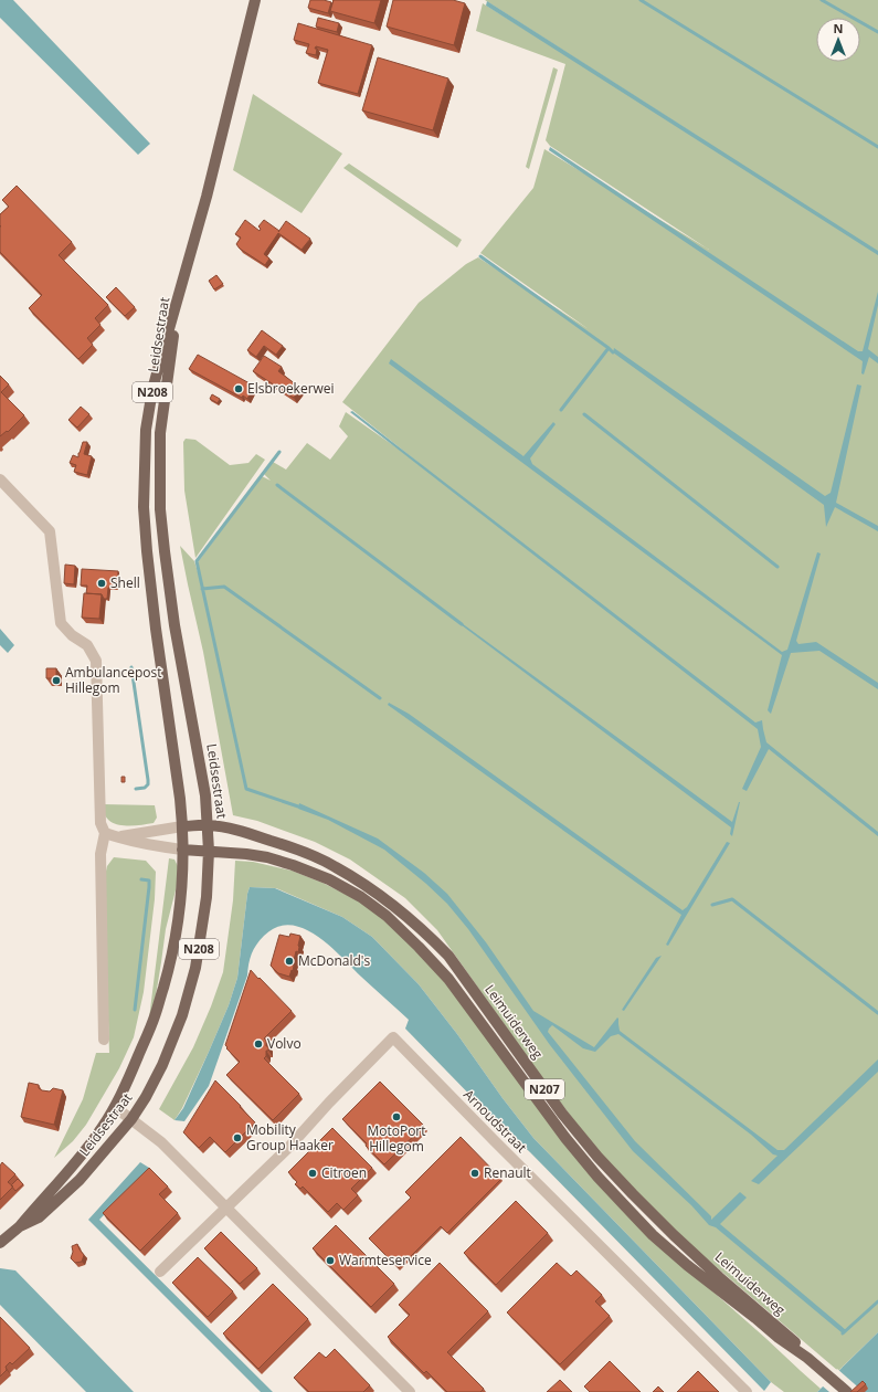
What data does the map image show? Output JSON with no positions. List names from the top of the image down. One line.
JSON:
{"streets":{"main road":["Leidsestraat","N208","Leimuiderweg","N207"],"street":["Arnoudstraat"]},"crossings":[["Leidsestraat","Leimuiderweg"],["Leidsestraat","N207"],["Leimuiderweg","N207"]],"places":["Elsbroekerwei","Shell","Ambulancepost Hillegom","McDonald's","Volvo","MotoPort Hillegom","Mobility Group Haaker","Citroen","Renault","Warmteservice"],"north":"top"}
